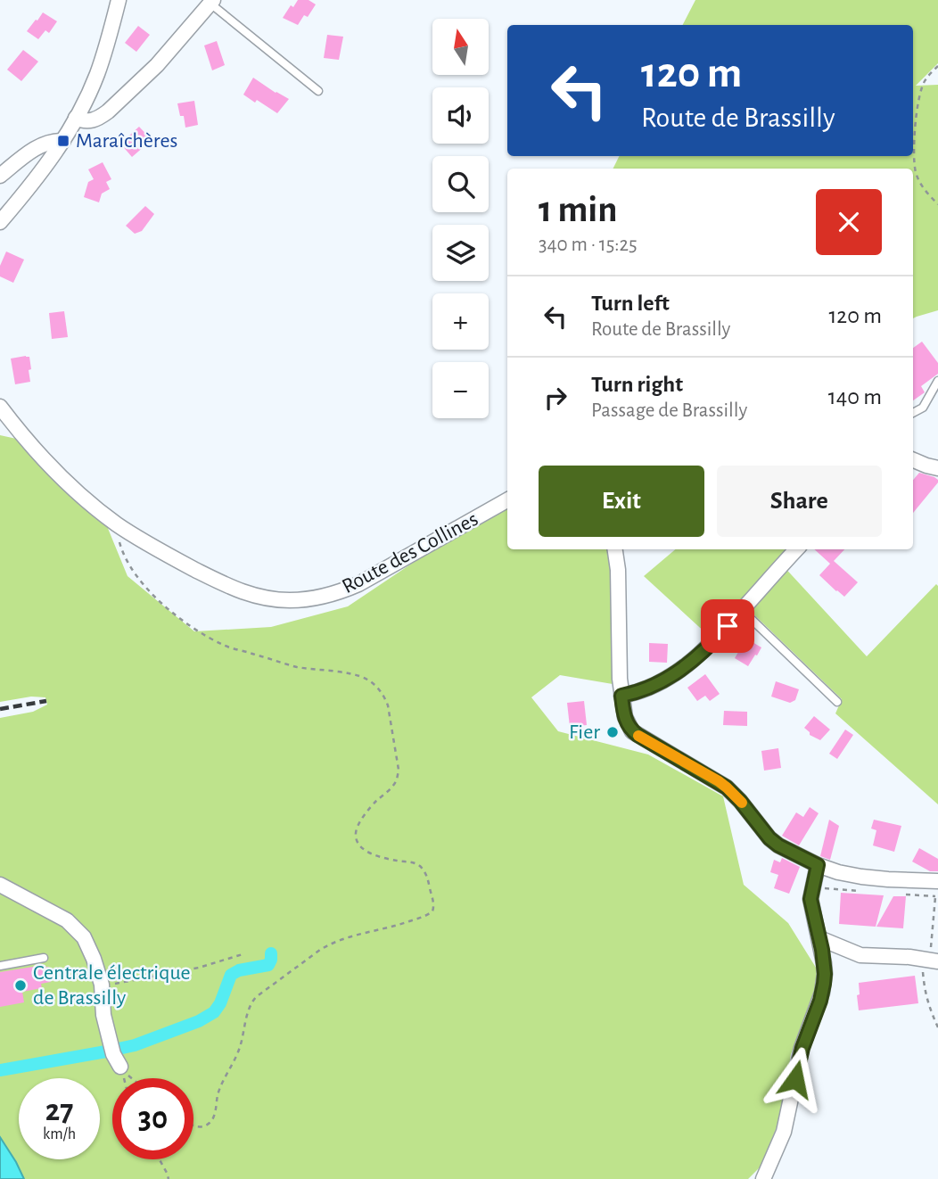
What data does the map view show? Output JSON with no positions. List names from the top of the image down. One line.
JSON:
{"streets":{"street":["Route des Collines"]},"places":{"transit":["Maraîchères"],"other":["Fier","Centrale électrique de Brassilly"]},"north":"top","page":{"map_buttons":["+","−"],"turn":["120 m","Route de Brassilly"],"heading":["1 min","340 m · 15:25"],"list":[{"name":"Turn left","note":"Route de Brassilly","value":"120 m"},{"name":"Turn right","note":"Passage de Brassilly","value":"140 m"}],"buttons":["Exit","Share"],"speed":"27 km/h","limit":"30"}}
